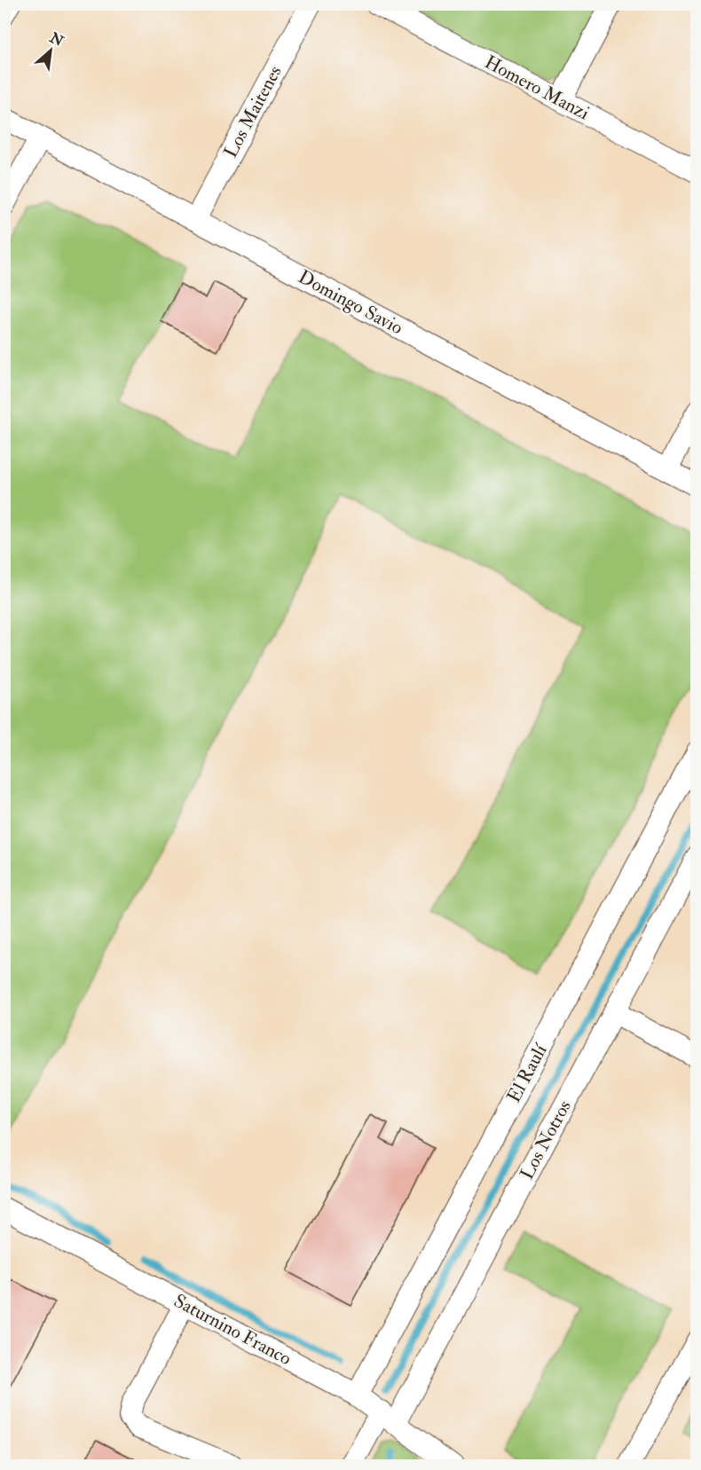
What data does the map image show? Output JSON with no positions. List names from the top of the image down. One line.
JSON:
{"streets":{"street":["Homero Manzi","Los Maitenes","Domingo Savio","El Raulí","Los Notros","Saturnino Franco"]},"crossings":[["Los Maitenes","Domingo Savio"],["El Raulí","Saturnino Franco"],["Los Notros","Saturnino Franco"]],"north":"top right"}
